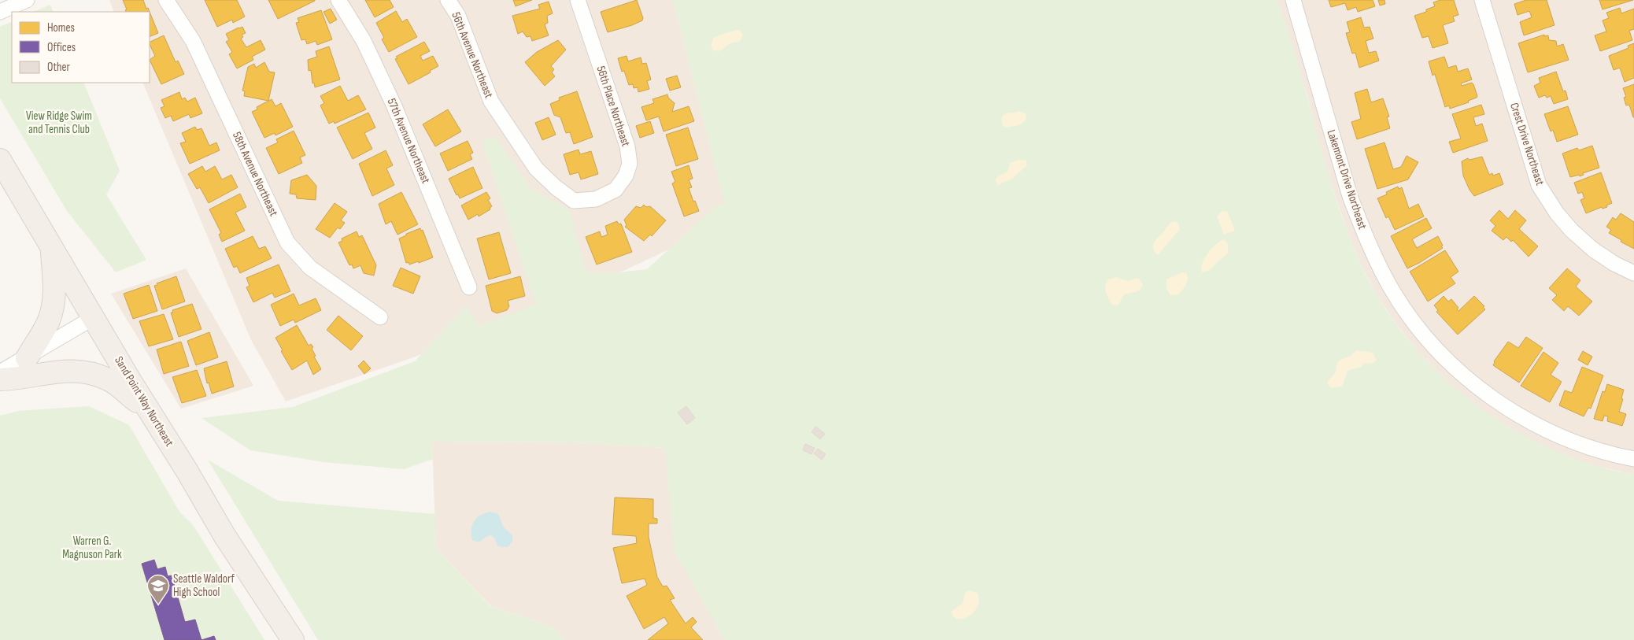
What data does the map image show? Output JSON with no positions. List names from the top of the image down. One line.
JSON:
{"streets":{"main road":["Sand Point Way Northeast"],"street":["56th Avenue Northeast","56th Place Northeast","57th Avenue Northeast","Crest Drive Northeast","58th Avenue Northeast","Lakemont Drive Northeast"]},"crossings":[["56th Avenue Northeast","56th Place Northeast"]],"parks":["View Ridge Swim and Tennis Club","Warren G. Magnuson Park"],"places":{"school or university":["Seattle Waldorf High School"]},"legend":["Homes","Offices","Other"]}
